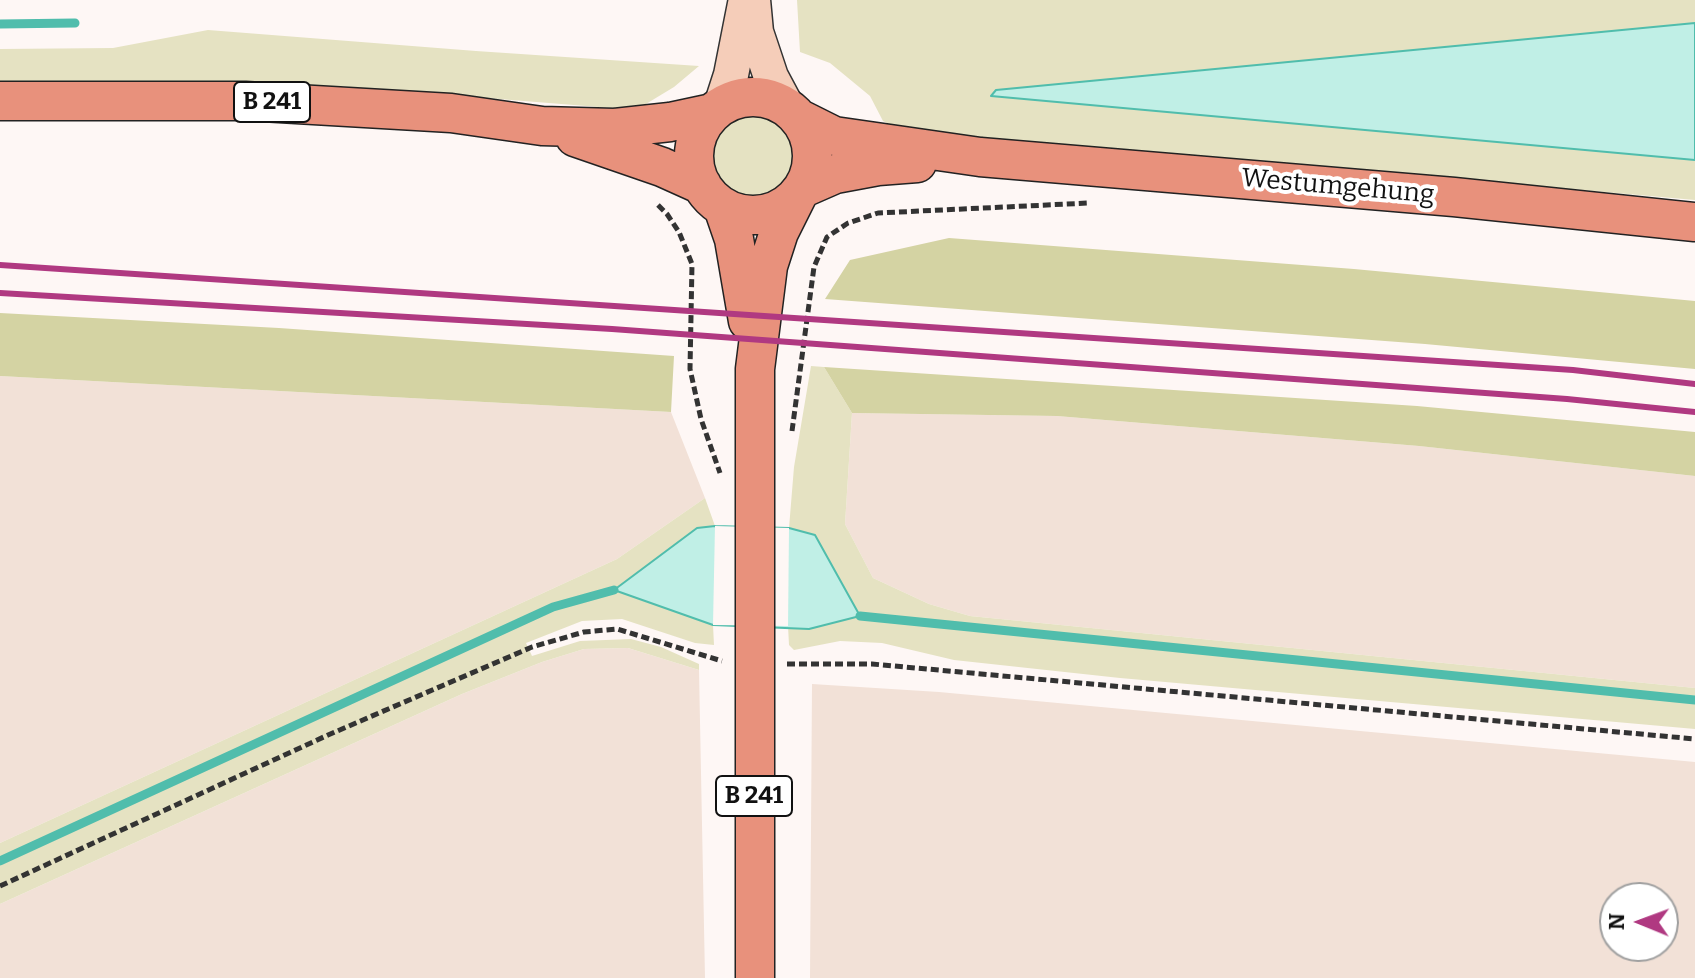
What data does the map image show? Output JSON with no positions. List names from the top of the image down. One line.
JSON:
{"streets":{"main road":["B 241","Westumgehung"]},"crossings":[["B 241","Westumgehung"]],"north":"left"}
